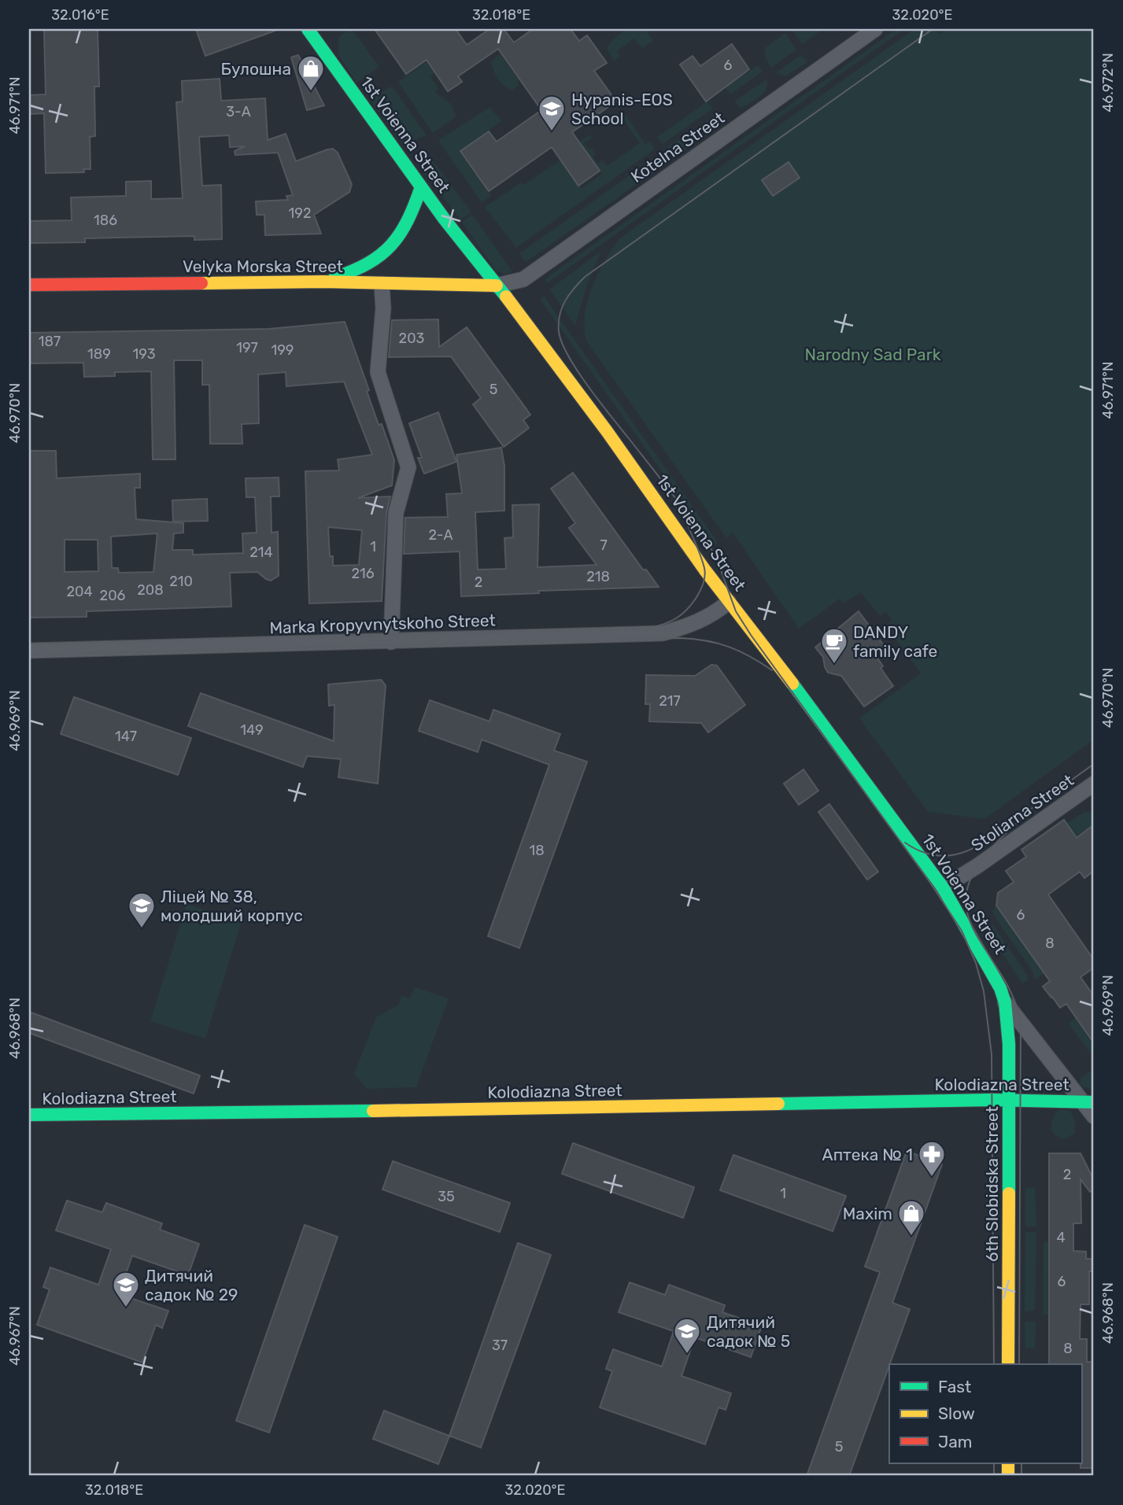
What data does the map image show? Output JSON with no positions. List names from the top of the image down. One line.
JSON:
{"streets":{"street":["1st Voienna Street","Kotelna Street","Velyka Morska Street","Marka Kropyvnytskoho Street","Stoliarna Street","Kolodiazna Street","6th Slobidska Street"]},"crossings":[["1st Voienna Street","Kotelna Street"],["1st Voienna Street","Velyka Morska Street"],["1st Voienna Street","Marka Kropyvnytskoho Street"],["1st Voienna Street","Stoliarna Street"],["1st Voienna Street","Kolodiazna Street"],["1st Voienna Street","6th Slobidska Street"],["Kotelna Street","Velyka Morska Street"],["Kolodiazna Street","6th Slobidska Street"]],"parks":["Narodny Sad Park"],"places":{"shop":["Булошна","Maxim"],"school or university":["Hypanis-EOS School","Ліцей № 38, молодший корпус","Дитячий садок № 29","Дитячий садок № 5"],"cafe":["DANDY family cafe"],"pharmacy":["Аптека № 1"]},"house_numbers":["6","3-А","192","186","203","187","197","199","189","193","5","2-А","7","1","214","216","218","210","2","208","204","206","217","149","147","18","6","8","2","1","35","4","6","37","8","5"],"legend":["Fast","Slow","Jam"],"coordinates":["32.016°E","32.018°E","32.020°E","46.972°N","46.971°N","46.970°N","46.969°N","46.968°N","46.967°N"]}
